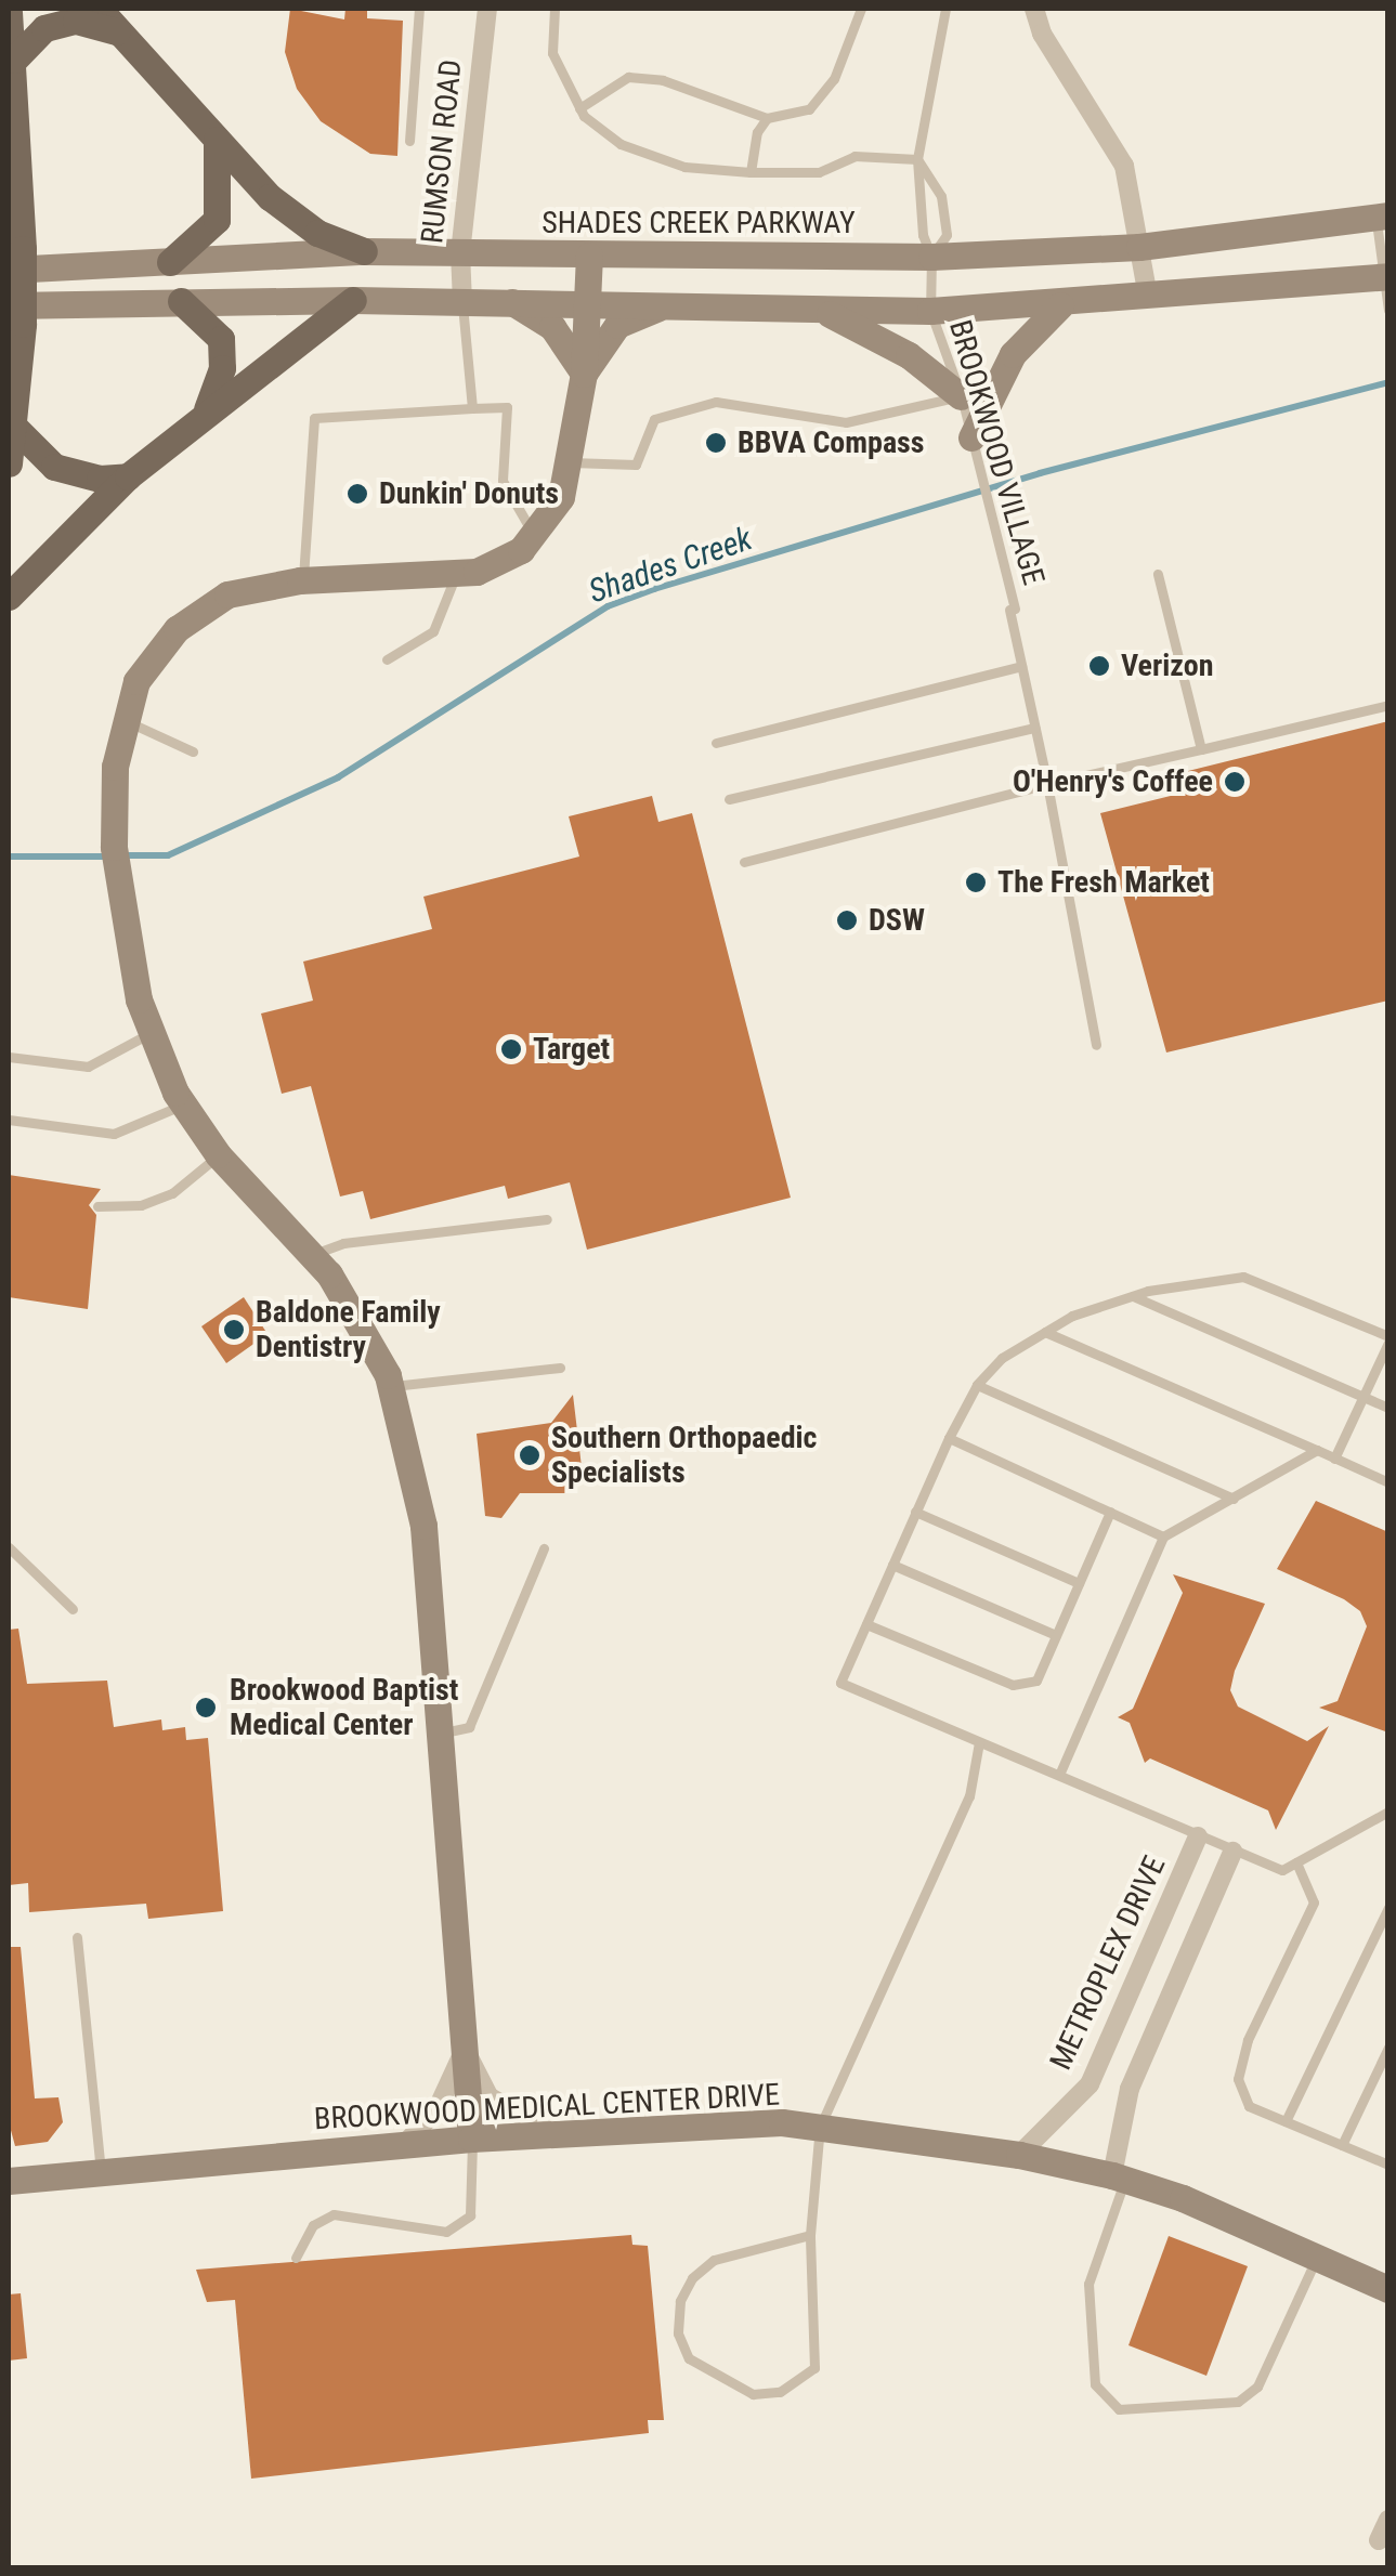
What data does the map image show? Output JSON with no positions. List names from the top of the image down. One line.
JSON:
{"streets":{"street":["RUMSON ROAD","SHADES CREEK PARKWAY","METROPLEX DRIVE","BROOKWOOD MEDICAL CENTER DRIVE"],"lane":["BROOKWOOD VILLAGE"]},"crossings":[["RUMSON ROAD","SHADES CREEK PARKWAY"],["METROPLEX DRIVE","BROOKWOOD MEDICAL CENTER DRIVE"]],"water":["Shades Creek"],"places":["BBVA Compass","Dunkin' Donuts","Verizon","O'Henry's Coffee","The Fresh Market","DSW","Target","Baldone Family Dentistry","Southern Orthopaedic Specialists","Brookwood Baptist Medical Center"]}
